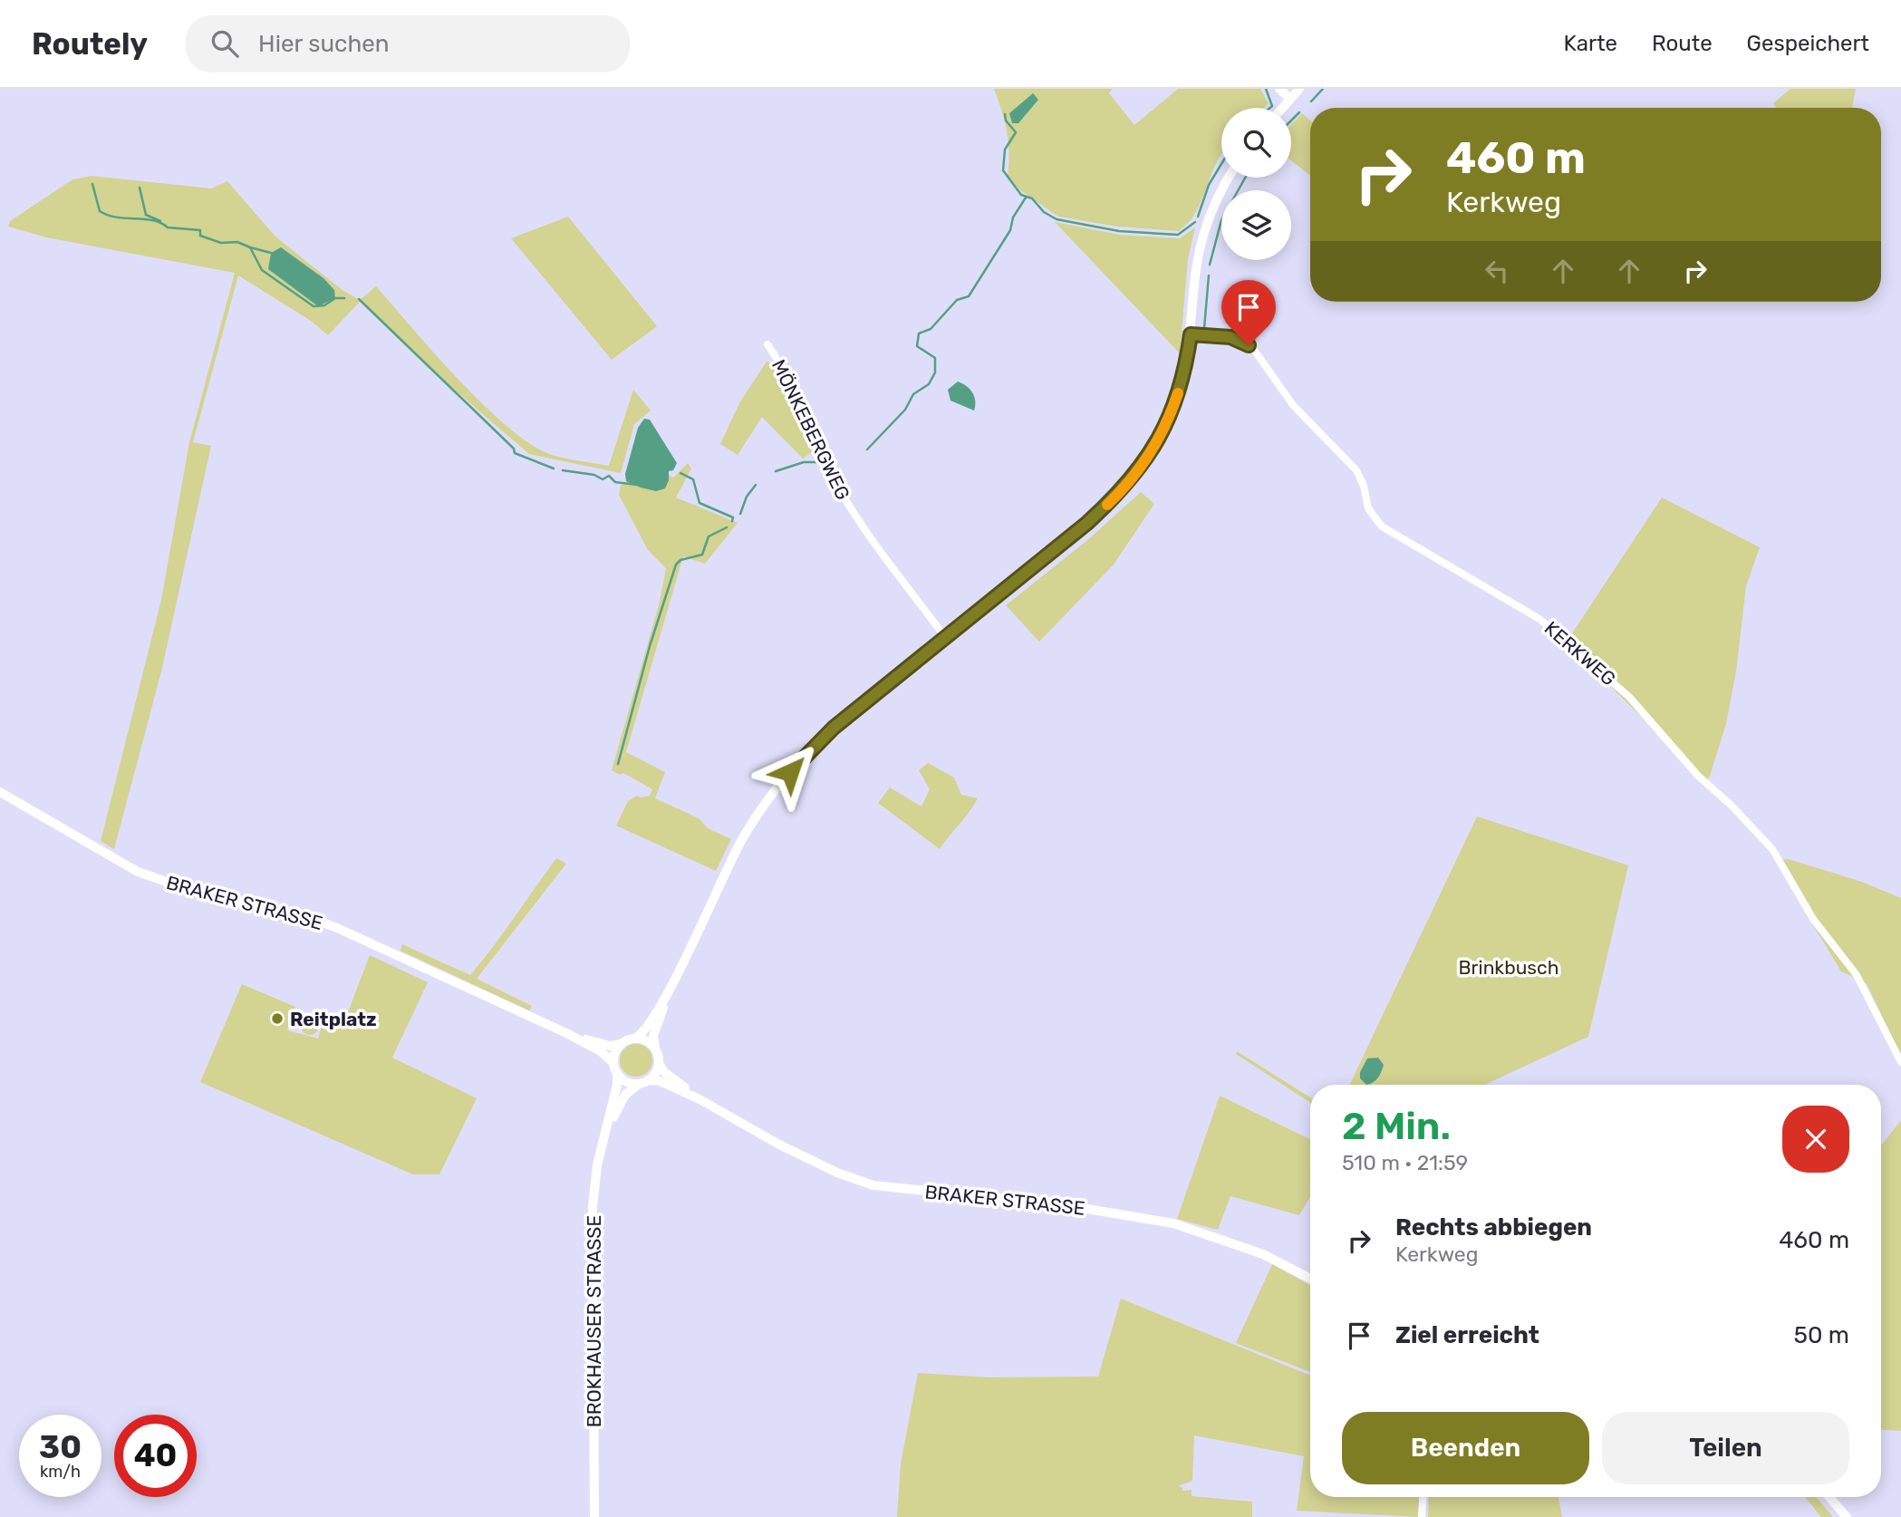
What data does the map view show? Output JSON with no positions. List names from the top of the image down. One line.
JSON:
{"streets":{"street":["MÖNKEBERGWEG","KERKWEG","BRAKER STRASSE","BROKHAUSER STRASSE"]},"crossings":[["BRAKER STRASSE","BROKHAUSER STRASSE"]],"parks":["Brinkbusch"],"places":["Reitplatz"],"page":{"header":"Routely","search":"Hier suchen","nav":["Karte","Route","Gespeichert"],"turn":["460 m","Kerkweg"],"heading":["2 Min.","510 m · 21:59"],"list":[{"name":"Rechts abbiegen","note":"Kerkweg","value":"460 m"},{"name":"Ziel erreicht","value":"50 m"}],"buttons":["Beenden","Teilen"],"speed":"30 km/h","limit":"40"}}
